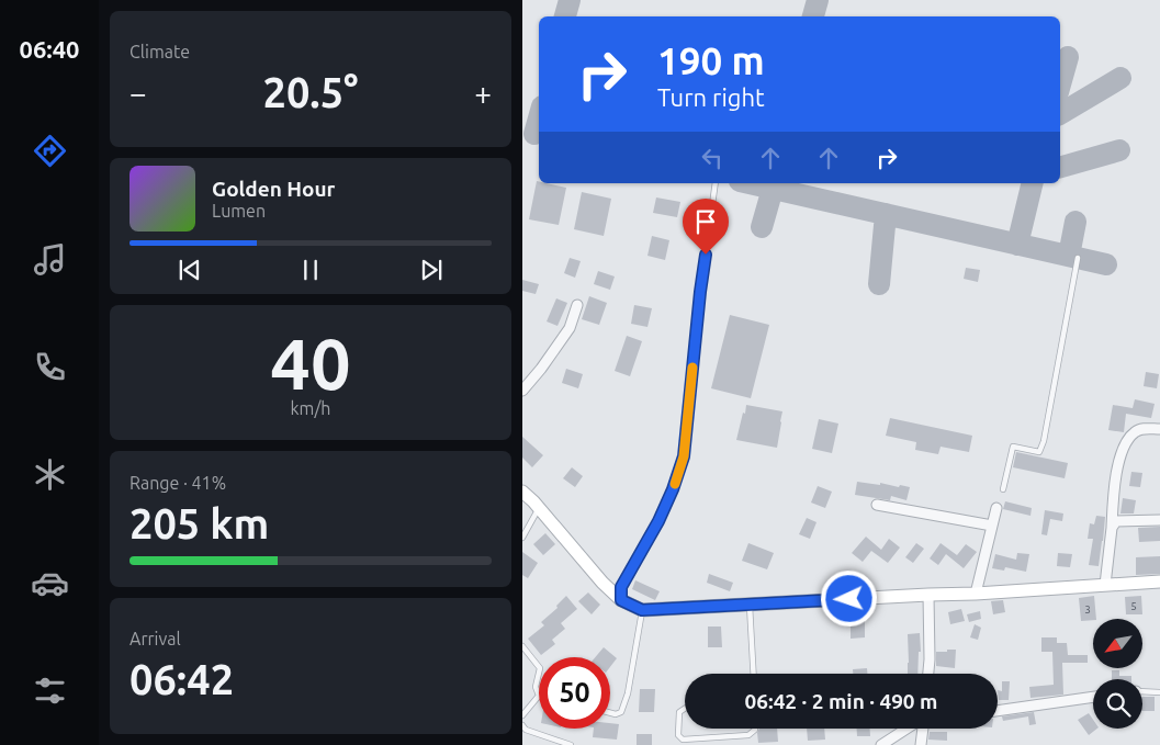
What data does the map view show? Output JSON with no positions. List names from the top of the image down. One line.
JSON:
{"house_numbers":["5","3"],"north":"bottom left","page":{"tabs":"06:40","tile":["Climate",["40","km/h"],["Range · 41%","205 km"],["Arrival","06:42"]],"turn":["190 m","Turn right"],"heat":["−","20.5°","+"],"song":["Golden Hour","Lumen"],"limit":"50","trip":"06:42 · 2 min · 490 m"}}
